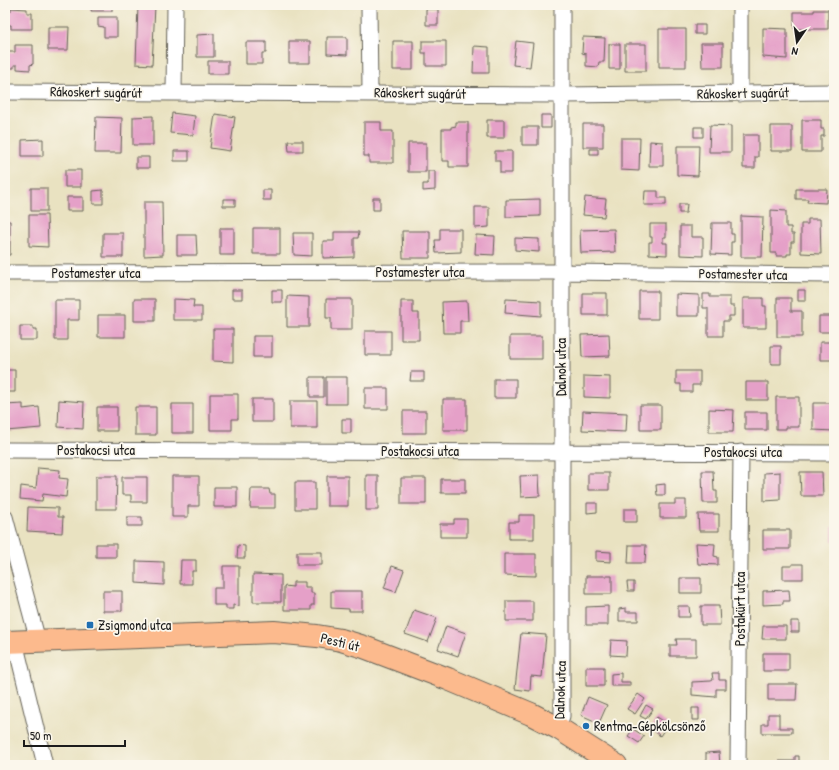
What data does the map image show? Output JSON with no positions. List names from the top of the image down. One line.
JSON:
{"streets":{"main road":["Pesti út"],"street":["Rákoskert sugárút","Postamester utca","Dalnok utca","Postakocsi utca","Postakürt utca"]},"crossings":[["Rákoskert sugárút","Dalnok utca"],["Postamester utca","Dalnok utca"],["Dalnok utca","Postakocsi utca"],["Dalnok utca","Pesti út"],["Postakocsi utca","Postakürt utca"]],"places":{"transit":["Zsigmond utca"],"other":["Rentma-Gépkölcsönző"]},"scale_bar":"50 m","north":"bottom"}
